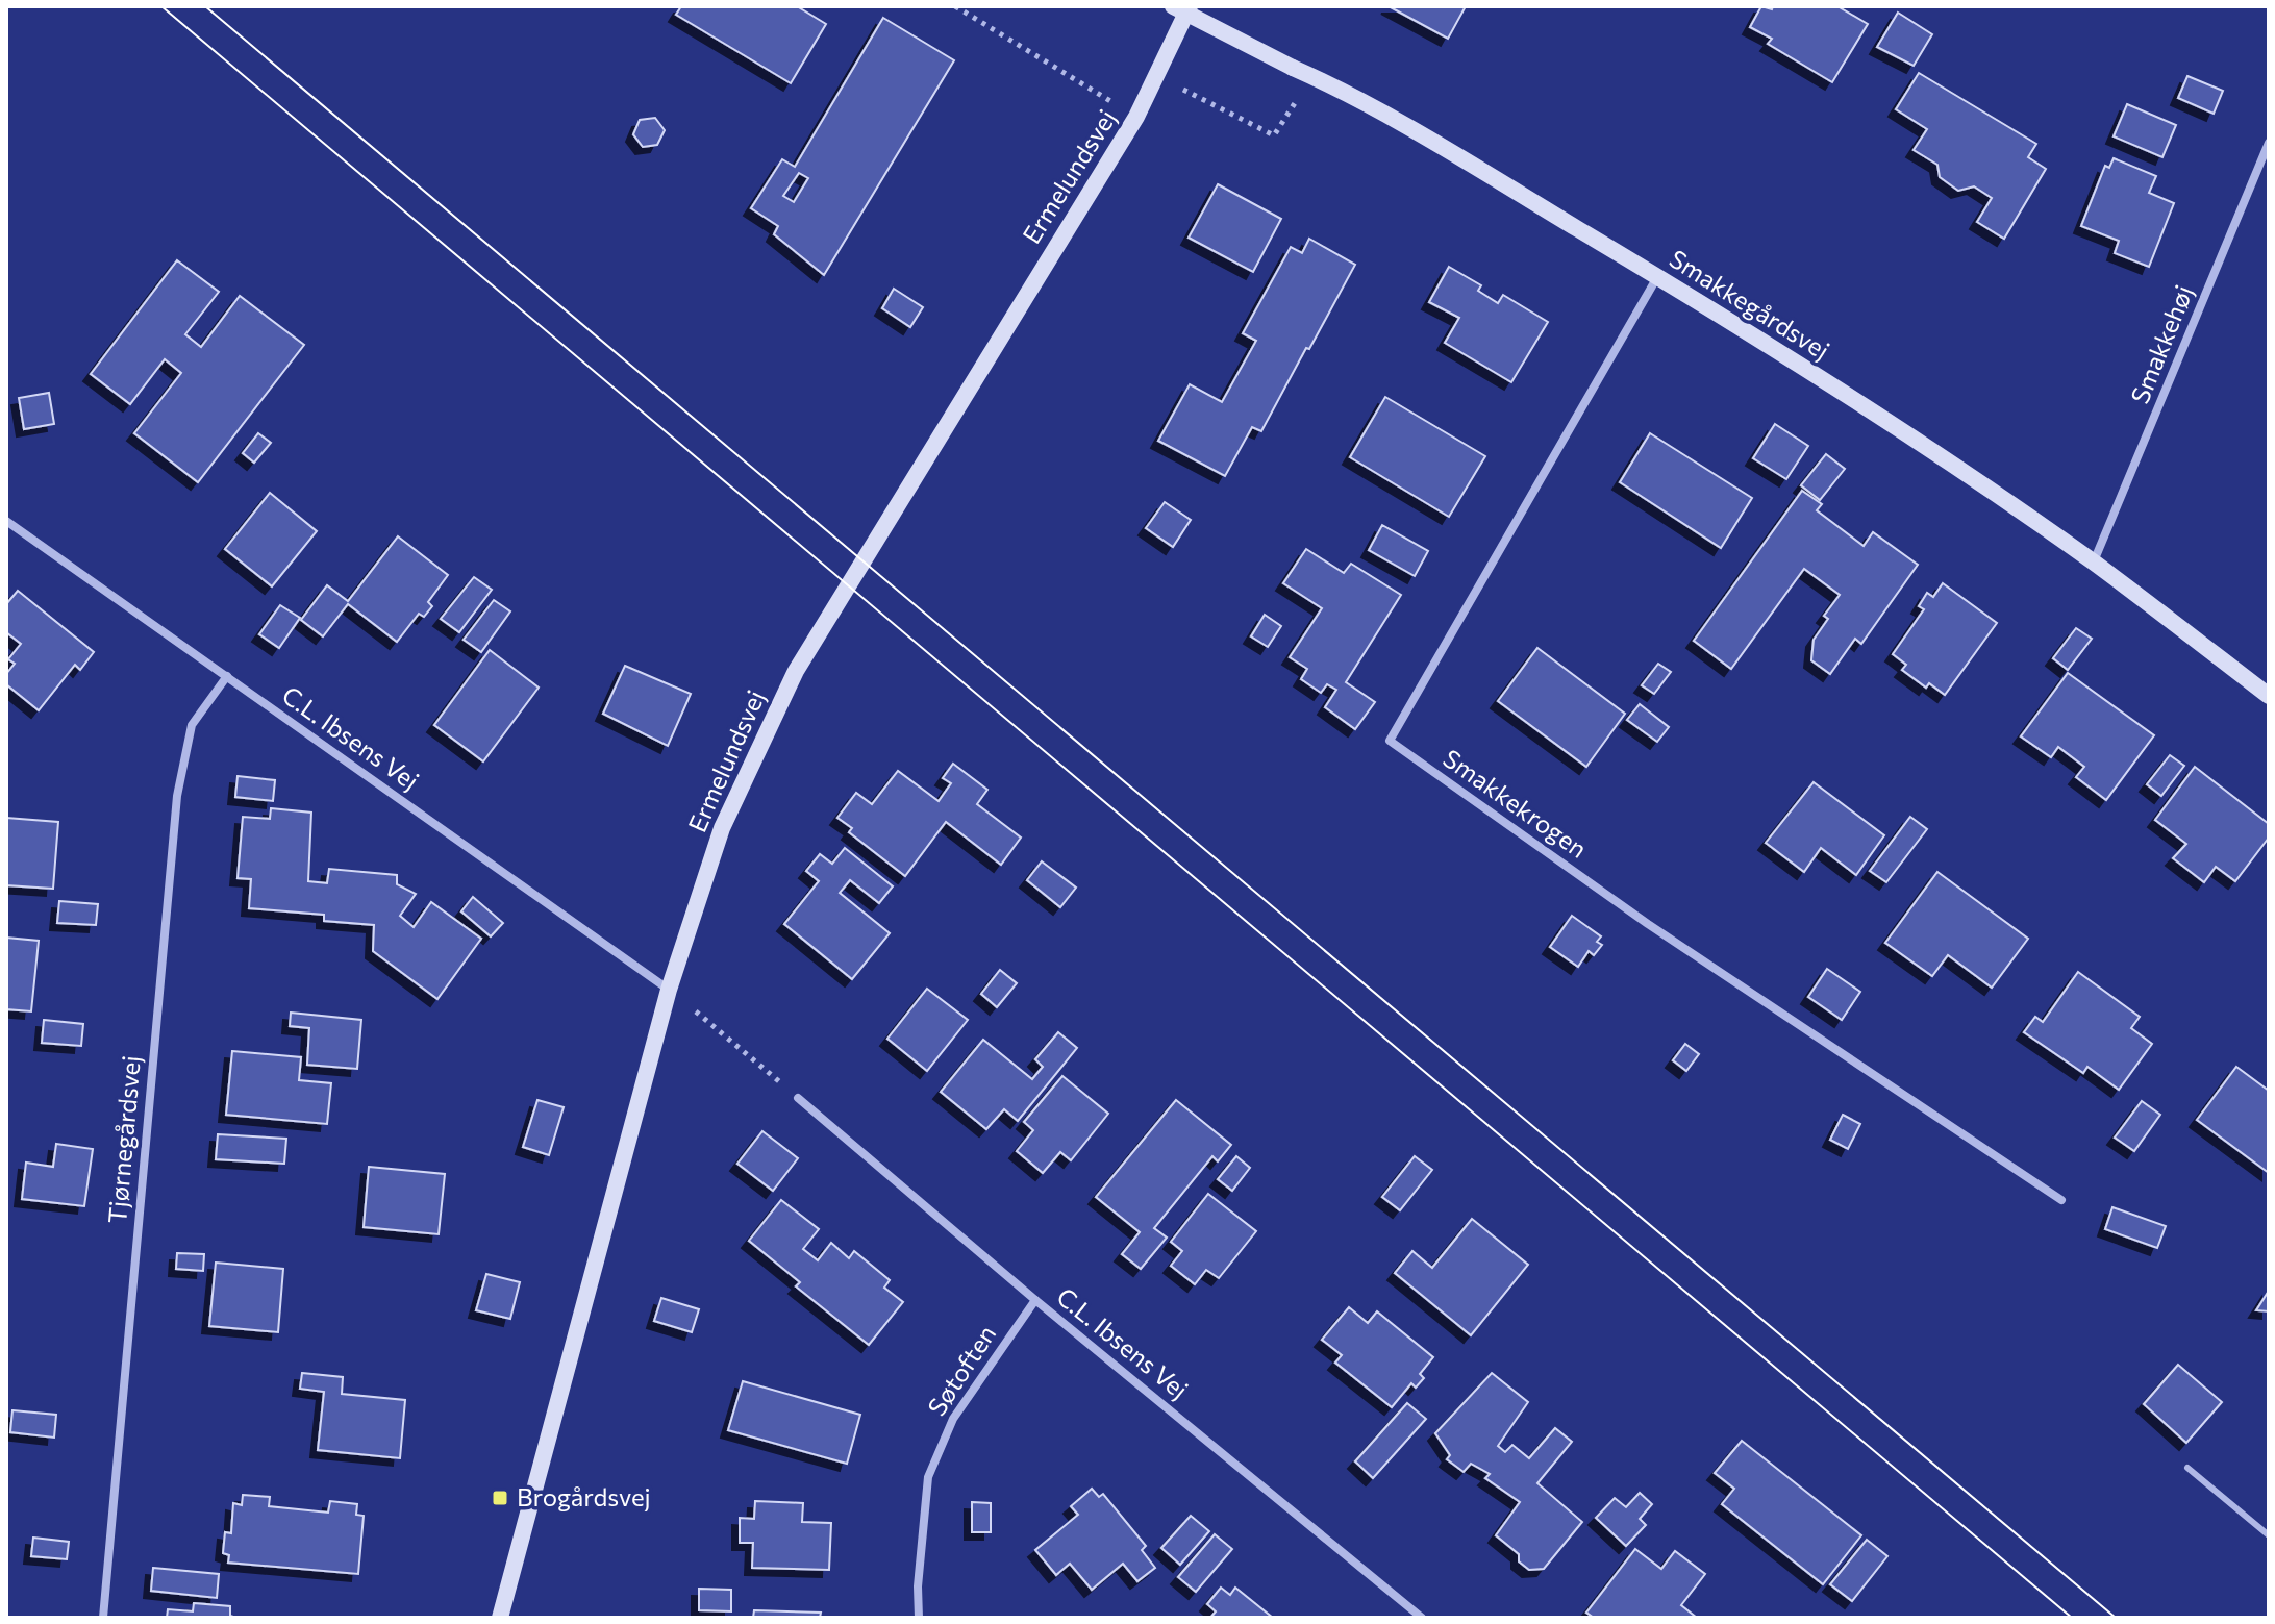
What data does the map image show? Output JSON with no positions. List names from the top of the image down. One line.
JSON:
{"streets":{"street":["Ermelundsvej","Smakkegårdsvej","Smakkehøj","C.L. Ibsens Vej","Smakkekrogen","Tjørnegårdsvej","Søtoften"]},"crossings":[["Ermelundsvej","C.L. Ibsens Vej"],["Smakkegårdsvej","Smakkehøj"],["Smakkegårdsvej","Smakkekrogen"],["C.L. Ibsens Vej","Tjørnegårdsvej"],["C.L. Ibsens Vej","Søtoften"]],"places":{"transit":["Brogårdsvej"]}}
